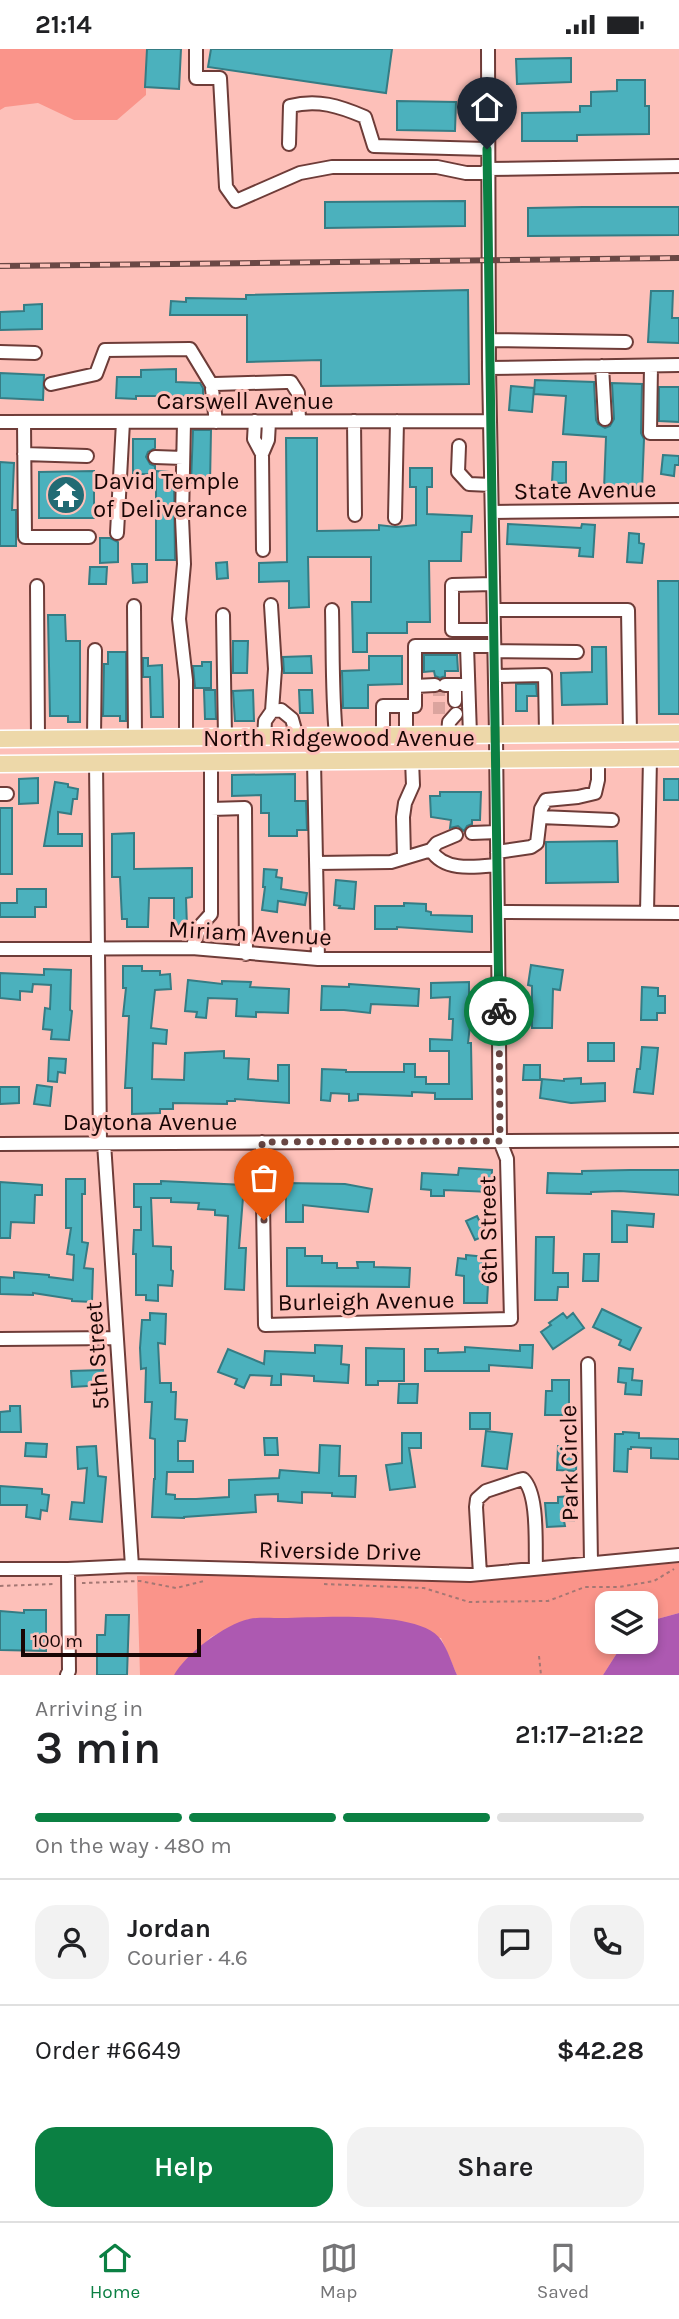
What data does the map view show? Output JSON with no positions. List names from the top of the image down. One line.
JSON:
{"streets":{"main road":["North Ridgewood Avenue"],"street":["Carswell Avenue","State Avenue","Miriam Avenue","Daytona Avenue","6th Street","Burleigh Avenue","5th Street","Park Circle","Riverside Drive"]},"crossings":[["Carswell Avenue","6th Street"],["State Avenue","6th Street"],["North Ridgewood Avenue","6th Street"],["North Ridgewood Avenue","5th Street"],["Miriam Avenue","6th Street"],["Miriam Avenue","5th Street"],["Daytona Avenue","6th Street"],["Daytona Avenue","Burleigh Avenue"],["Daytona Avenue","5th Street"],["6th Street","Burleigh Avenue"],["5th Street","Riverside Drive"],["Park Circle","Riverside Drive"]],"places":{"temple":["David Temple of Deliverance"]},"scale_bar":"100 m","page":{"status":"21:14","scale":"100 m","heading":["3 min","Arriving in","21:17–21:22"],"panel":["Jordan","Courier · 4.6","Order #6649","$42.28"],"bar":"On the way · 480 m","buttons":["Help","Share"],"tabs":["Home","Map","Saved"]}}
